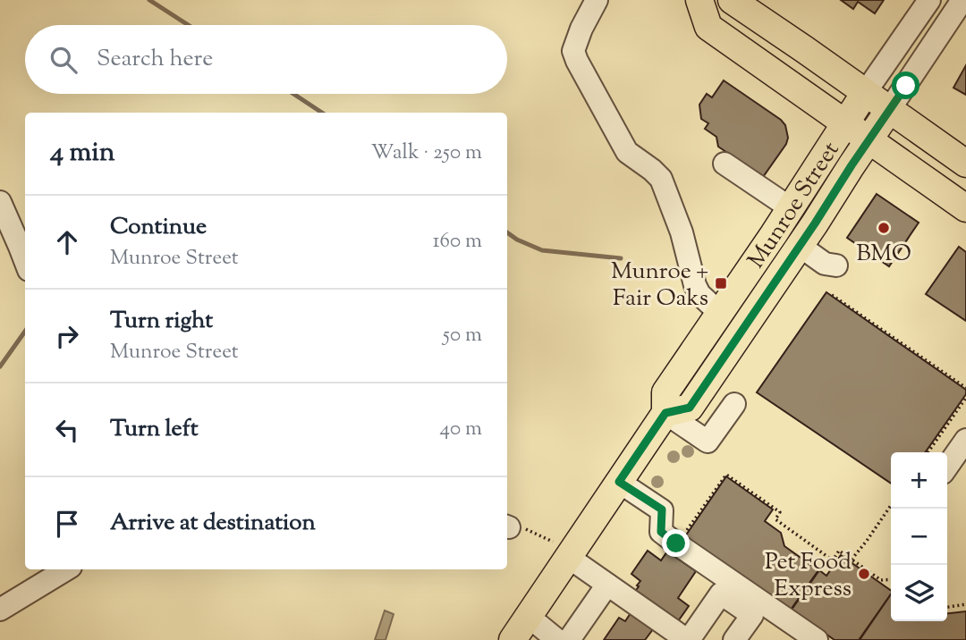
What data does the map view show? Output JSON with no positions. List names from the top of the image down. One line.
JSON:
{"streets":{"main road":["Munroe Street"]},"places":{"other":["BMO","Pet Food Express"],"transit":["Munroe + Fair Oaks"]},"page":{"search":"Search here","heading":["4 min","Walk · 250 m"],"list":[["Continue","Munroe Street","160 m"],["Turn right","Munroe Street","50 m"],["Turn left","40 m"],"Arrive at destination"],"map_buttons":["+","−"]}}
